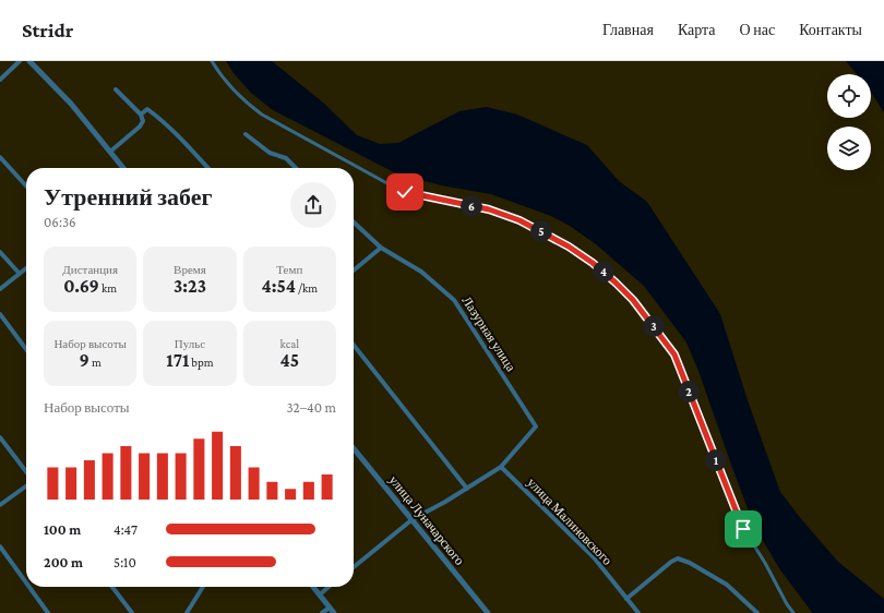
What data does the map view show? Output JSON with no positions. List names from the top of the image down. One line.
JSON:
{"streets":{"street":["Лазурная улица","улица Луначарского","улица Малиновского"]},"crossings":[["Лазурная улица","улица Малиновского"]],"page":{"header":"Stridr","nav":["Главная","Карта","О нас","Контакты"],"heading":["Утренний забег","06:36"],"pins":["6","5","4","3","2","1"],"stats":[["Дистанция","0.69 km"],["Время","3:23"],["Темп","4:54 /km"],["Набор высоты","9 m"],["Пульс","171 bpm"],["kcal","45"]],"chart":["Набор высоты","32–40 m"],"list":[{"name":"100 m","note":"4:47"},{"name":"200 m","note":"5:10"}]}}
